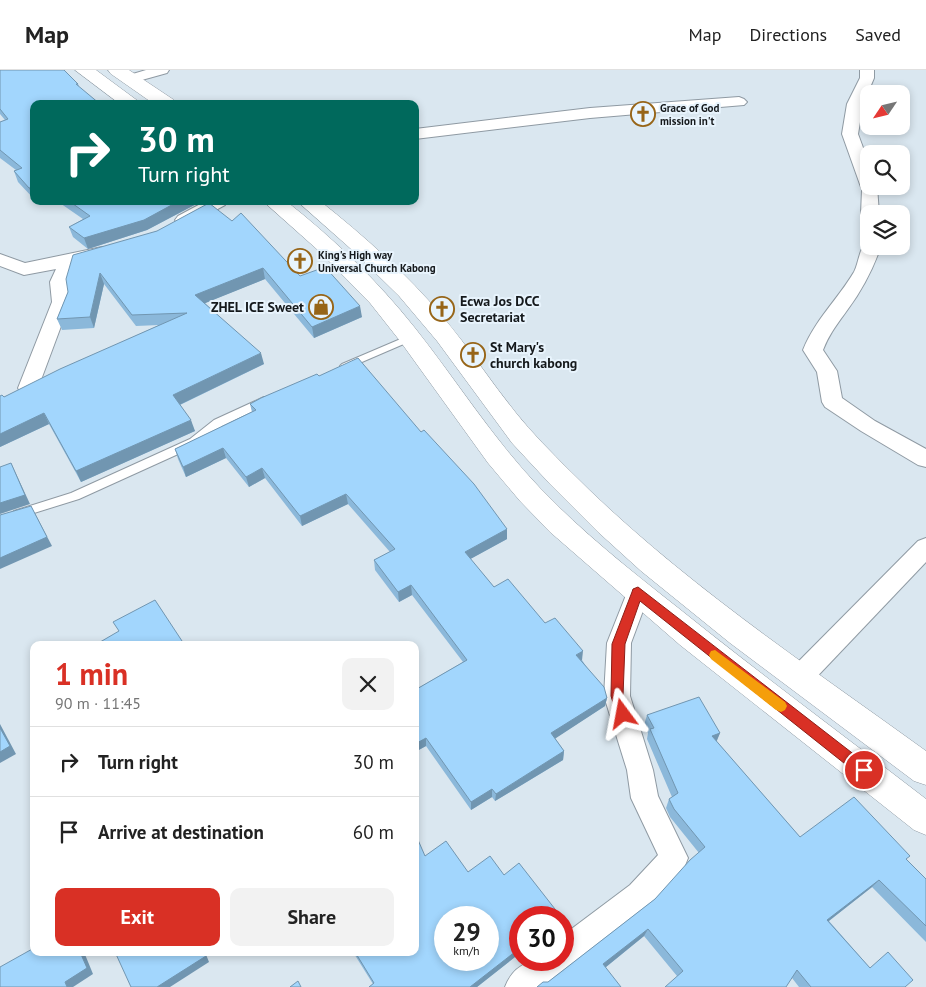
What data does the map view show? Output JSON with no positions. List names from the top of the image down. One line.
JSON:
{"places":{"church":["Grace of God mission in't","King's High way Universal Church Kabong","Ecwa Jos DCC Secretariat","St Mary's church kabong"],"shop":["ZHEL ICE Sweet"]},"north":"bottom left","page":{"header":"Map","nav":["Map","Directions","Saved"],"turn":["30 m","Turn right"],"heading":["1 min","90 m · 11:45"],"list":[{"name":"Turn right","value":"30 m"},{"name":"Arrive at destination","value":"60 m"}],"buttons":["Exit","Share"],"speed":"29 km/h","limit":"30"}}
